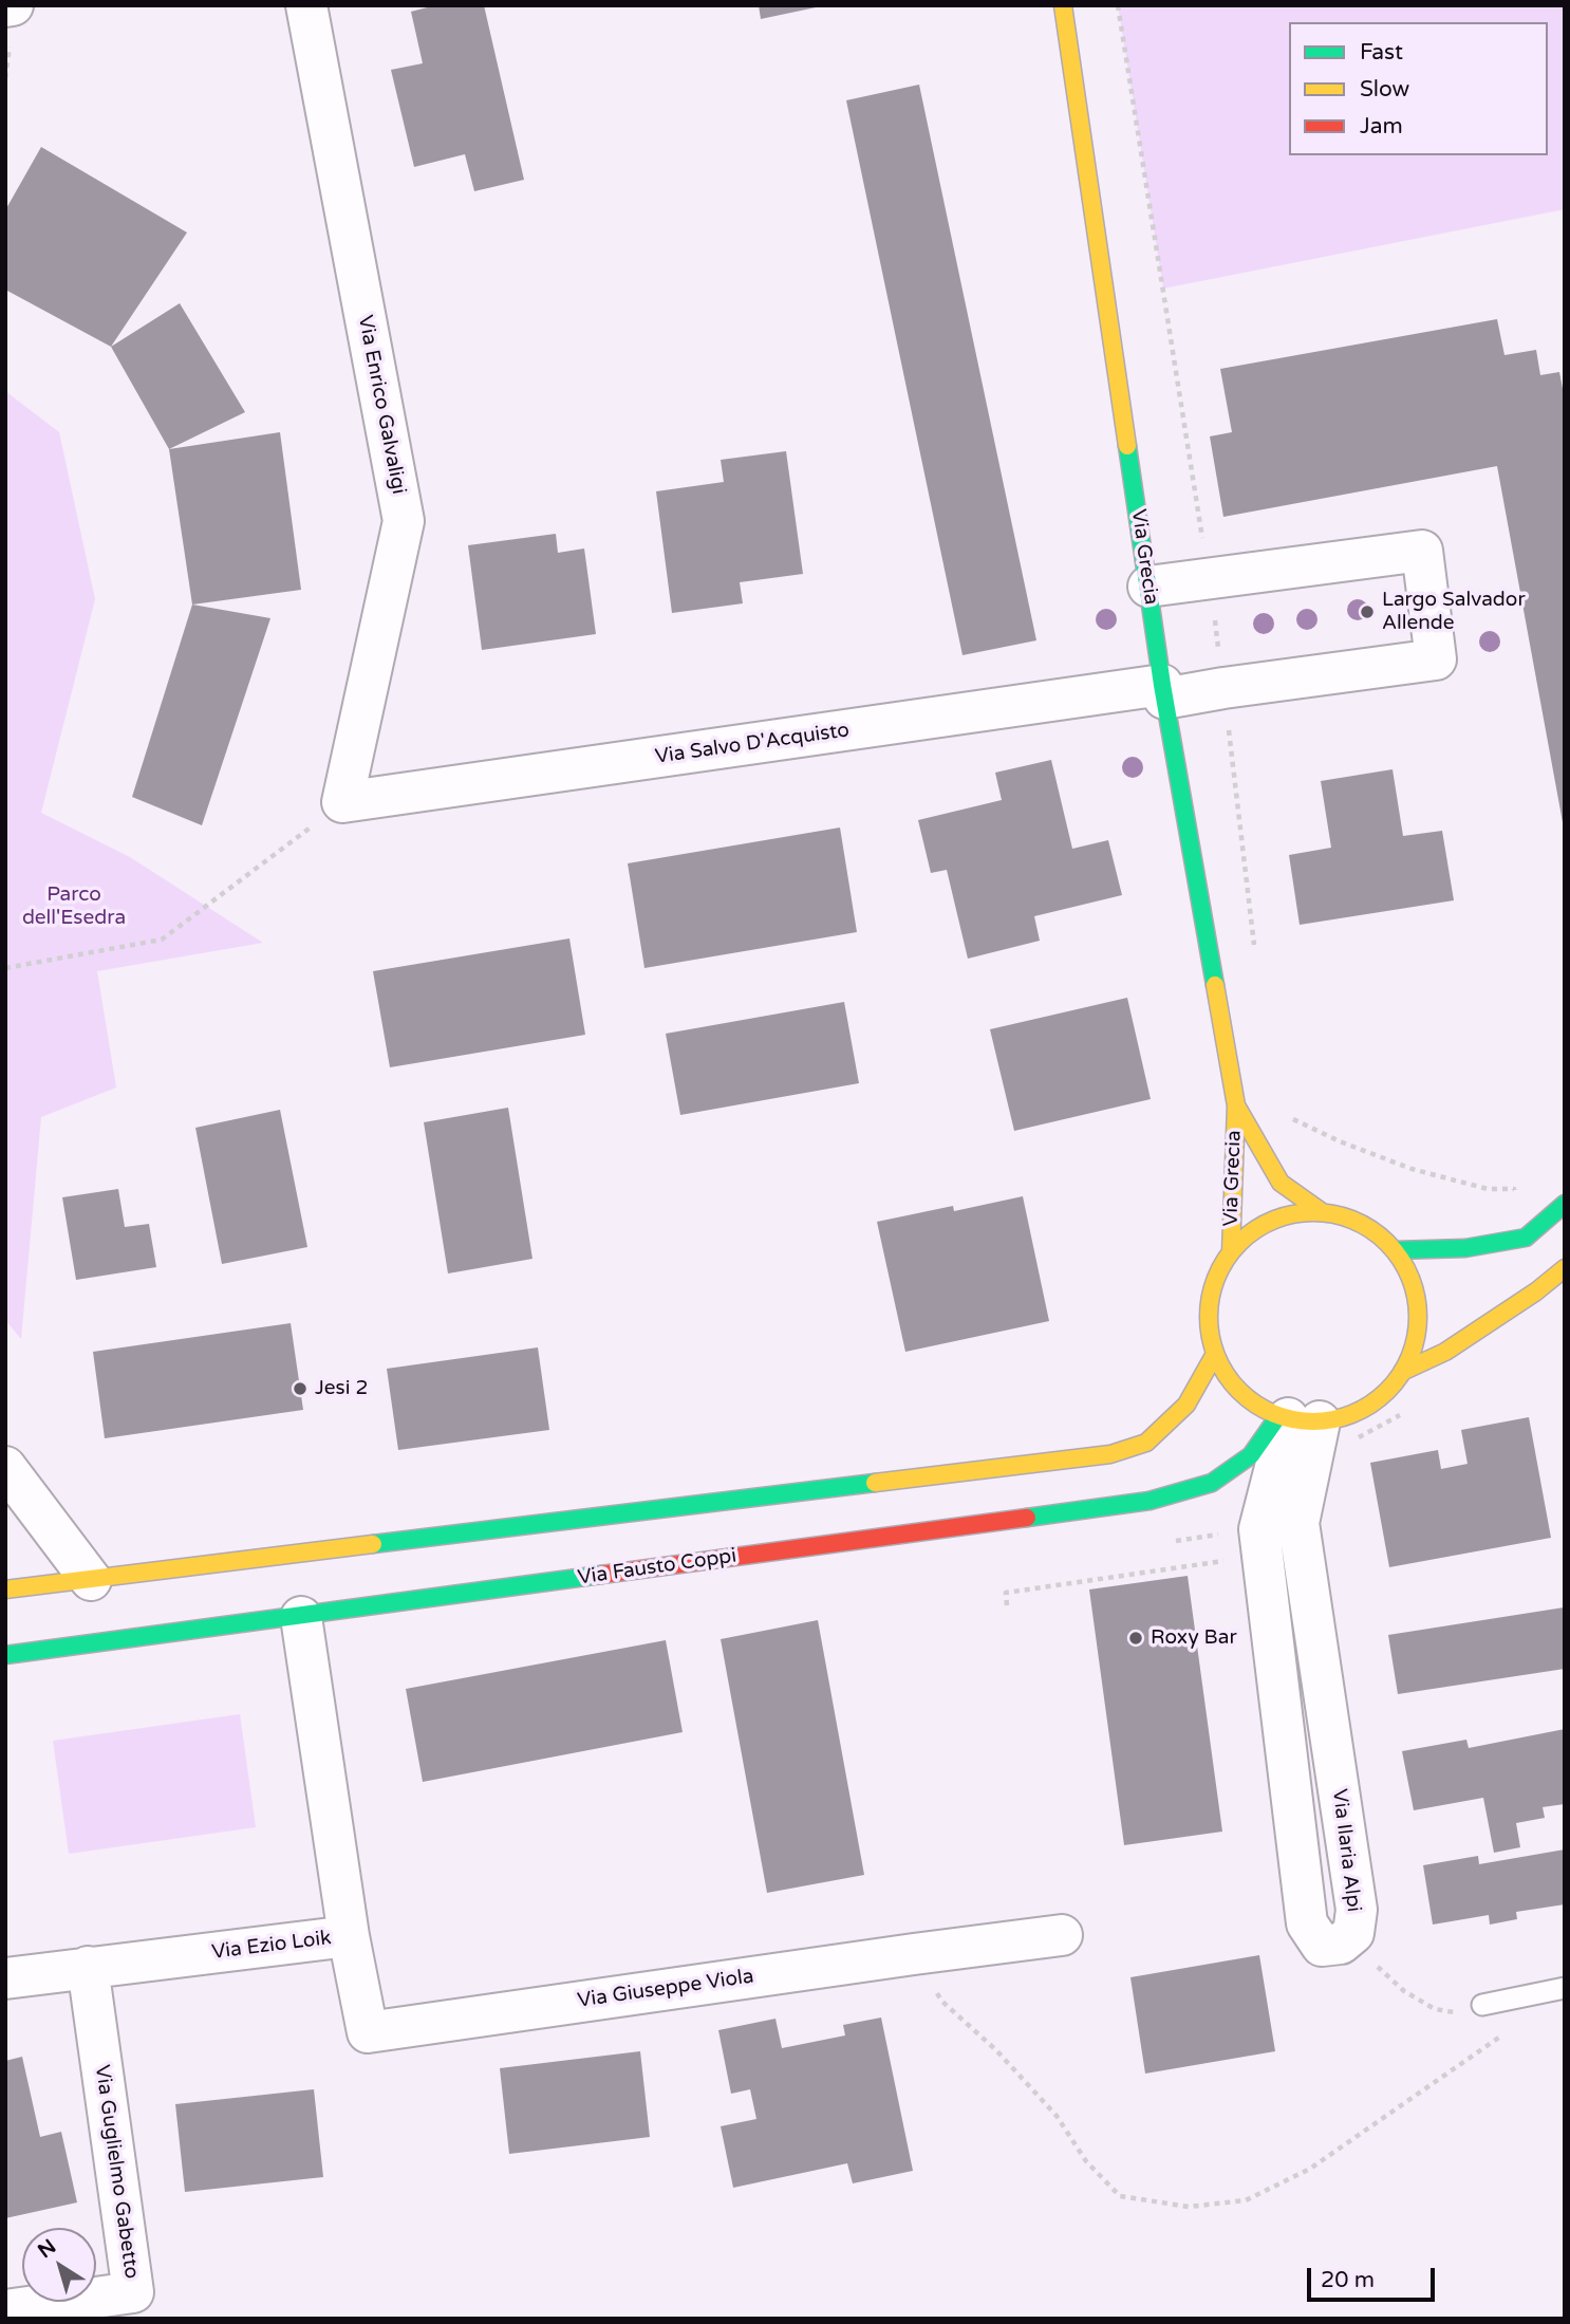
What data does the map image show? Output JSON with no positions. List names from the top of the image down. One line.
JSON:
{"streets":{"street":["Via Enrico Galvaligi","Via Grecia","Via Salvo D'Acquisto","Via Fausto Coppi","Via Ilaria Alpi","Via Ezio Loik","Via Giuseppe Viola","Via Guglielmo Gabetto"]},"crossings":[["Via Enrico Galvaligi","Via Salvo D'Acquisto"],["Via Grecia","Via Salvo D'Acquisto"],["Via Grecia","Via Fausto Coppi"],["Via Grecia","Via Ilaria Alpi"],["Via Fausto Coppi","Via Ilaria Alpi"],["Via Fausto Coppi","Via Ezio Loik"],["Via Ezio Loik","Via Giuseppe Viola"],["Via Ezio Loik","Via Guglielmo Gabetto"]],"parks":["Parco dell'Esedra"],"places":["Largo Salvador Allende","Jesi 2","Roxy Bar"],"legend":["Fast","Slow","Jam"],"scale_bar":"20 m","north":"top left"}
